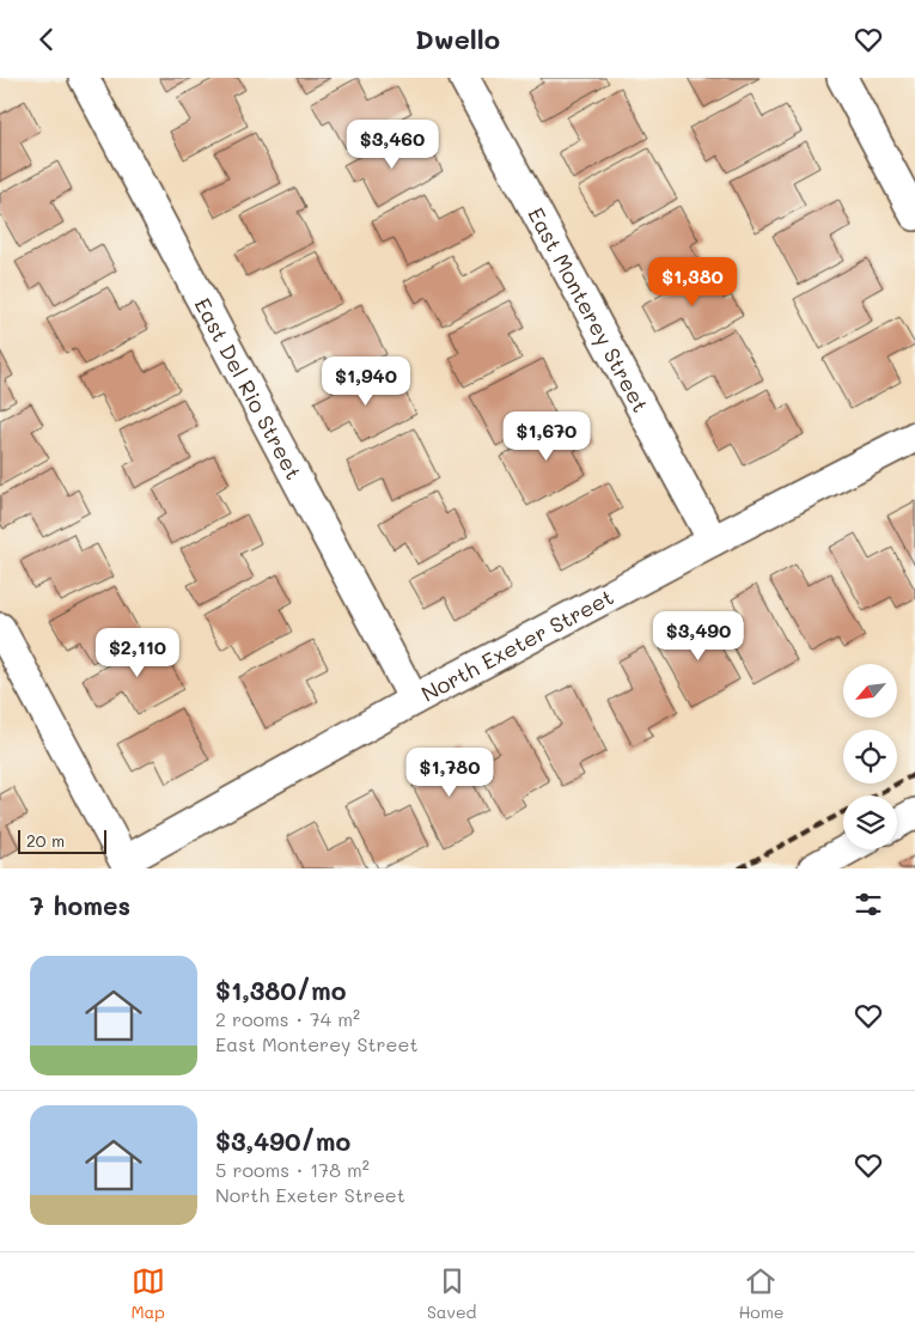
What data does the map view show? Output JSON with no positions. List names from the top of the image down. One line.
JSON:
{"streets":{"street":["East Monterey Street","East Del Rio Street","North Exeter Street"]},"crossings":[["East Monterey Street","North Exeter Street"],["East Del Rio Street","North Exeter Street"]],"scale_bar":"20 m","north":"bottom left","page":{"header":"Dwello","price":["$3,460","$1,380","$1,940","$1,670","$3,490","$2,110","$1,780"],"scale":"20 m","heading":"7 homes","list":[{"name":"$1,380/mo","note":"2 rooms · 74 m² · East Monterey Street"},{"name":"$3,490/mo","note":"5 rooms · 178 m² · North Exeter Street"}],"tabs":["Map","Saved","Home"]}}
